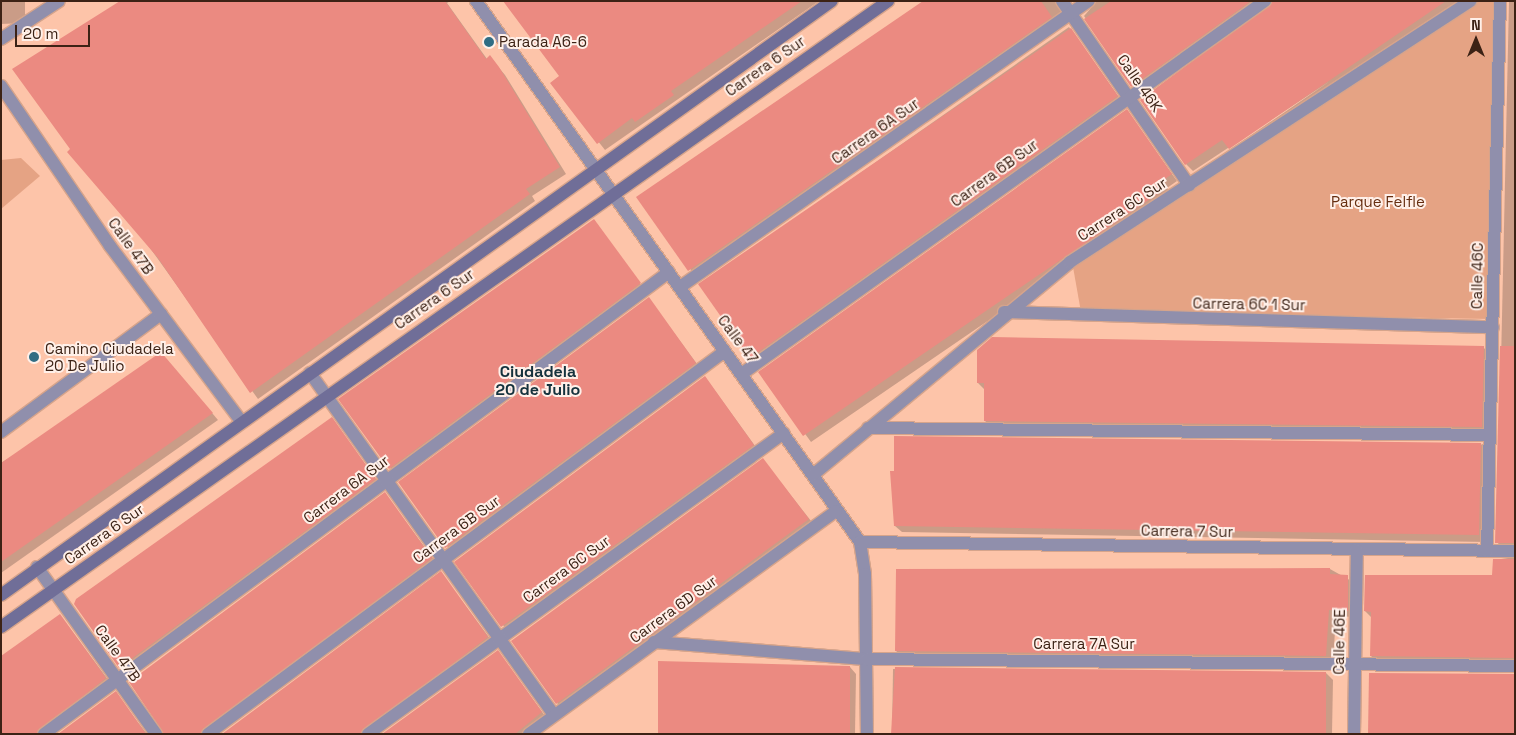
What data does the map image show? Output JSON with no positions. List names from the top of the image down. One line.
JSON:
{"streets":{"street":["Carrera 6 Sur","Calle 46K","Carrera 6A Sur","Carrera 6B Sur","Carrera 6C Sur","Calle 47B","Calle 46C","Carrera 6C 1 Sur","Calle 47","Carrera 7 Sur","Carrera 6D Sur","Calle 46E","Carrera 7A Sur"]},"crossings":[["Carrera 6 Sur","Calle 47B"],["Carrera 6 Sur","Calle 47"],["Calle 46K","Carrera 6A Sur"],["Calle 46K","Carrera 6B Sur"],["Calle 46K","Carrera 6C Sur"],["Carrera 6A Sur","Calle 47B"],["Carrera 6A Sur","Calle 47"],["Carrera 6B Sur","Calle 47"],["Carrera 6C Sur","Carrera 6C 1 Sur"],["Carrera 6C Sur","Calle 47"],["Calle 46C","Carrera 6C 1 Sur"],["Calle 46C","Carrera 7 Sur"],["Calle 47","Carrera 7 Sur"],["Calle 47","Carrera 6D Sur"],["Carrera 7 Sur","Calle 46E"],["Carrera 6D Sur","Carrera 7A Sur"],["Calle 46E","Carrera 7A Sur"]],"districts":["Ciudadela 20 de Julio"],"parks":["Parque Felfle"],"places":["Parada A6-6","Camino Ciudadela 20 De Julio"],"scale_bar":"20 m","north":"top"}
